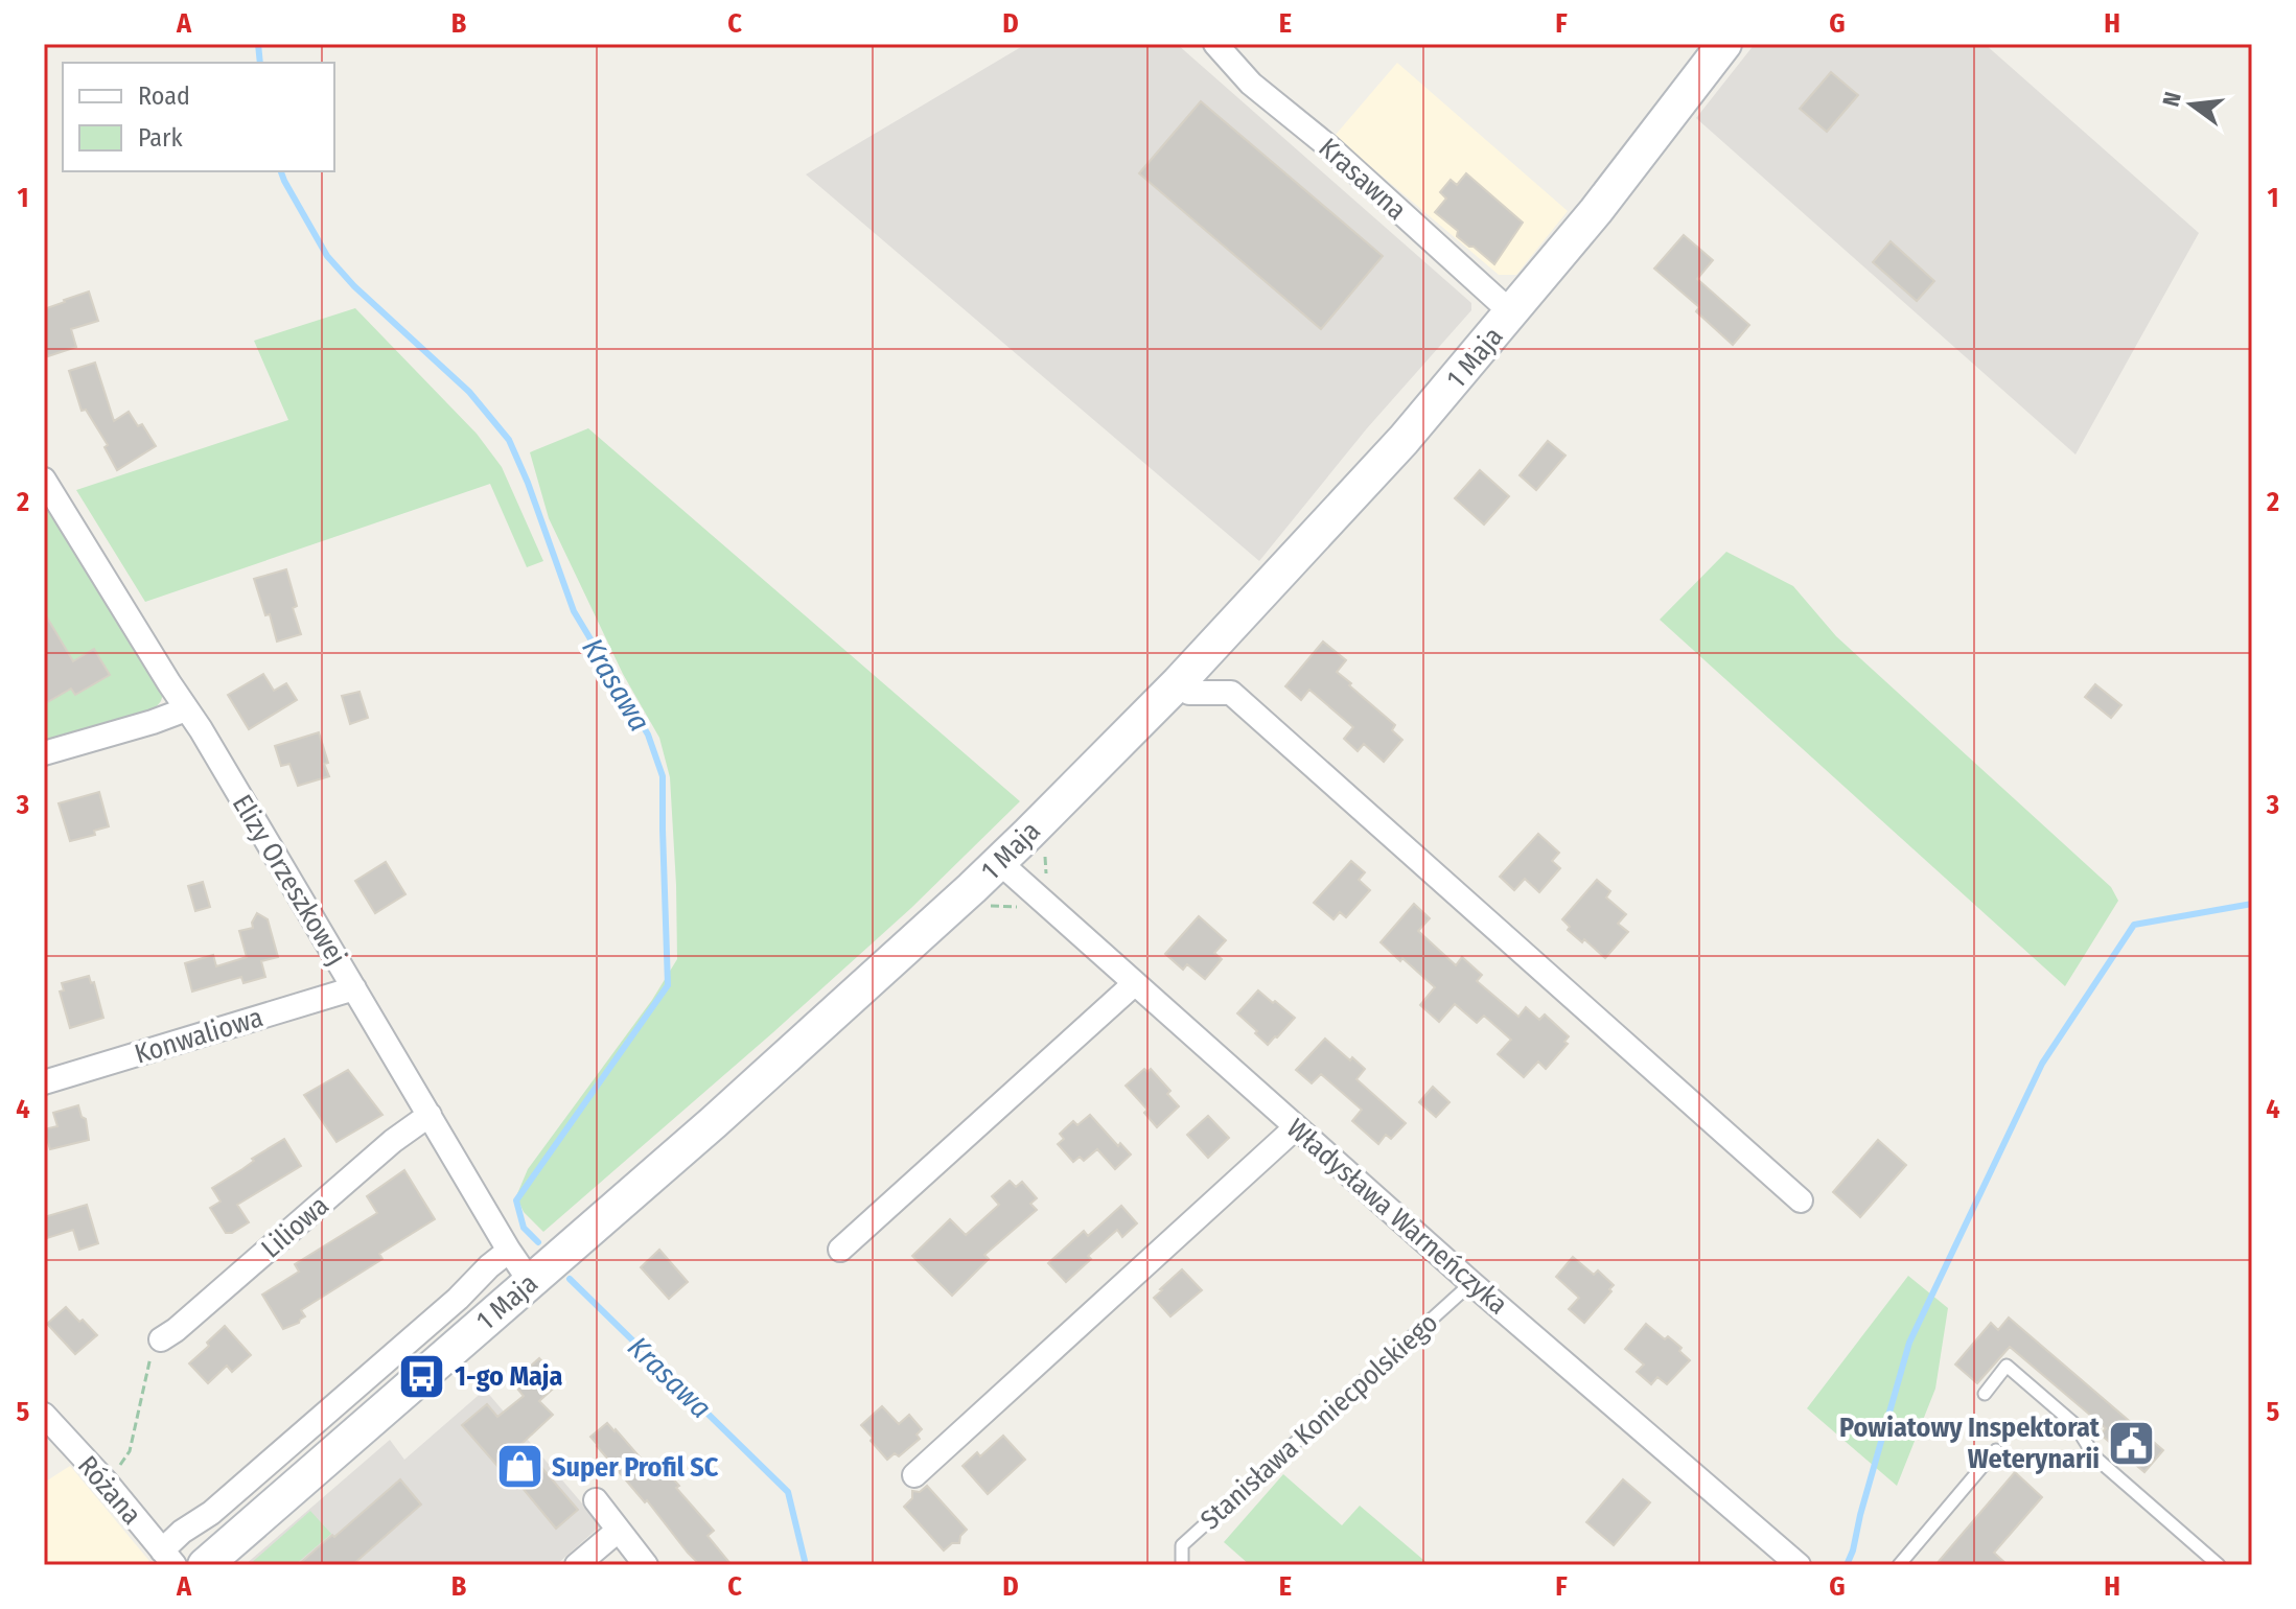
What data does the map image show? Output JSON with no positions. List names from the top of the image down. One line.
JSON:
{"streets":{"main road":["1 Maja"],"street":["Krasawna","Elizy Orzeszkowej","Konwaliowa","Władysława Warneńczyka","Liliowa","Różana"],"lane":["Stanisława Koniecpolskiego"]},"crossings":[["Krasawna","1 Maja"],["1 Maja","Elizy Orzeszkowej"],["1 Maja","Władysława Warneńczyka"],["Elizy Orzeszkowej","Konwaliowa"],["Elizy Orzeszkowej","Liliowa"],["Władysława Warneńczyka","Stanisława Koniecpolskiego"]],"water":["Krasawa"],"places":{"bus stop":["1-go Maja"],"public building":["Powiatowy Inspektorat Weterynarii"],"shop":["Super Profil SC"]},"legend":["Road","Park"],"north":"left","grid":{"columns":["A","B","C","D","E","F","G","H"],"rows":["1","2","3","4","5"]}}
